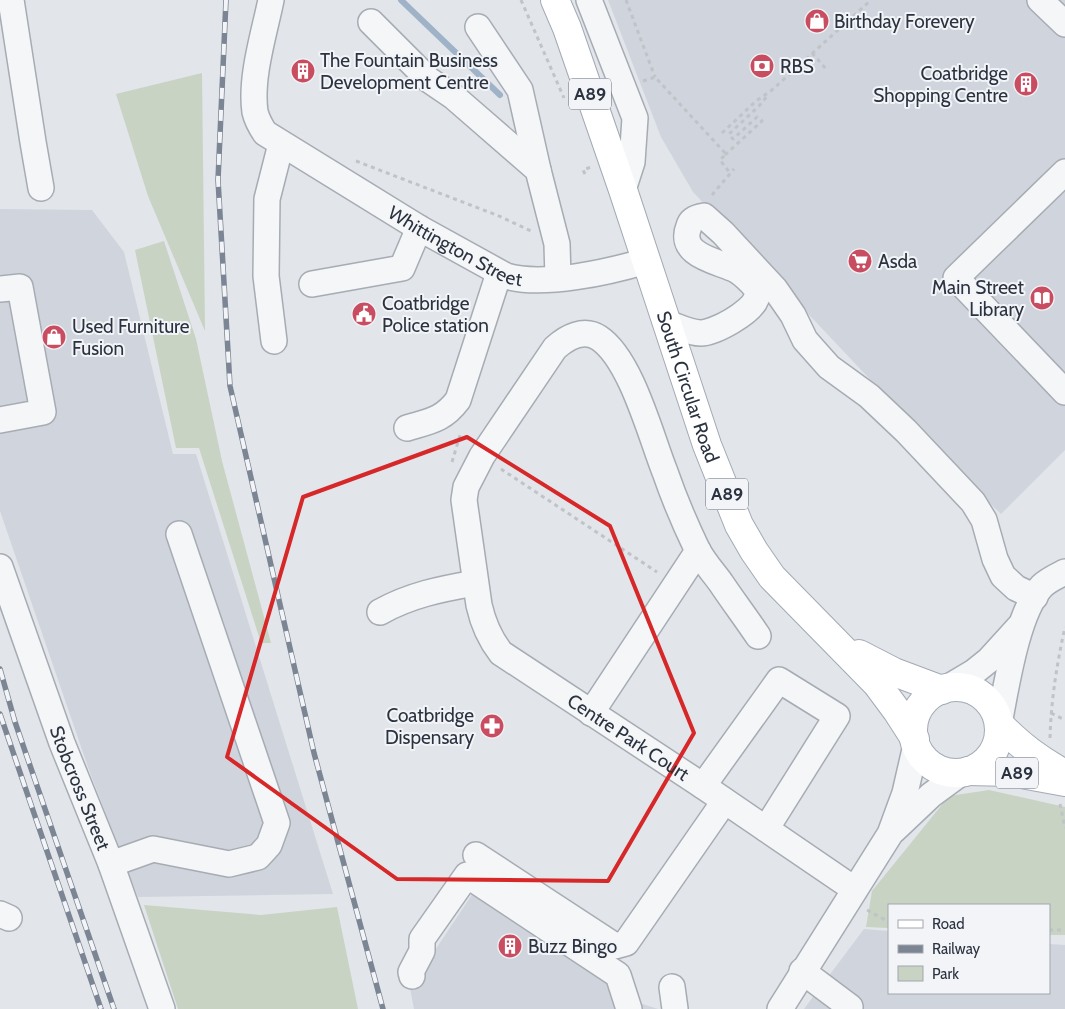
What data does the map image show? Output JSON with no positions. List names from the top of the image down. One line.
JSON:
{"streets":{"main road":["A89","South Circular Road"],"street":["Whittington Street","Centre Park Court","Stobcross Street"]},"crossings":[["A89","South Circular Road"],["Whittington Street","South Circular Road"]],"places":{"shop":["Birthday Forevery","Used Furniture Fusion"],"bank":["RBS"],"building":["The Fountain Business Development Centre","Coatbridge Shopping Centre","Buzz Bingo"],"supermarket":["Asda"],"library":["Main Street Library"],"public building":["Coatbridge Police station"],"pharmacy":["Coatbridge Dispensary"]},"legend":["Road","Railway","Park"]}
